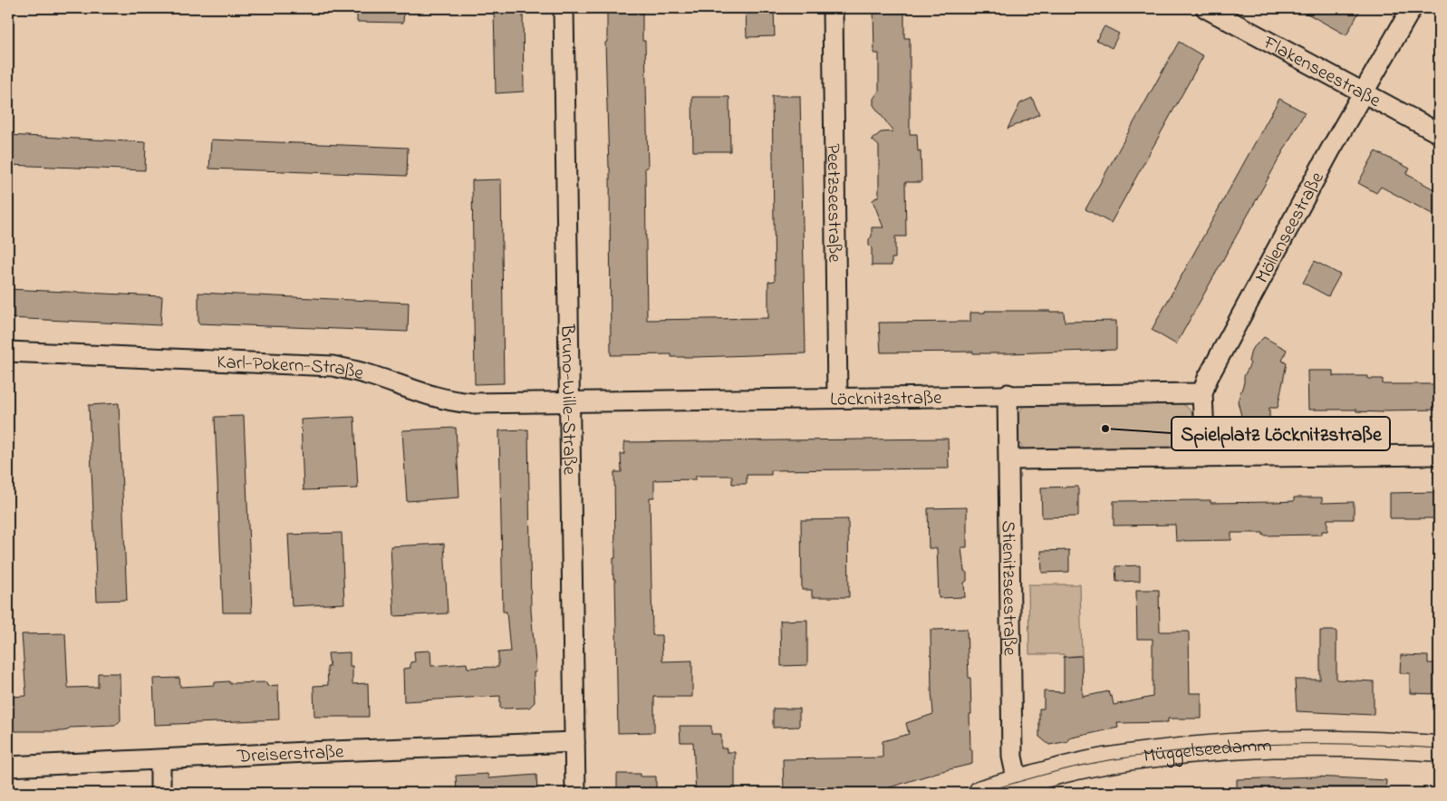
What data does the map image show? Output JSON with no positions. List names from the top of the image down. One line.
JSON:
{"streets":{"main road":["Müggelseedamm"],"street":["Flakenseestraße","Peetzseestraße","Möllenseestraße","Karl-Pokern-Straße","Löcknitzstraße","Bruno-Wille-Straße","Stienitzseestraße","Dreiserstraße"]},"crossings":[["Flakenseestraße","Möllenseestraße"],["Peetzseestraße","Löcknitzstraße"],["Möllenseestraße","Löcknitzstraße"],["Karl-Pokern-Straße","Löcknitzstraße"],["Karl-Pokern-Straße","Bruno-Wille-Straße"],["Löcknitzstraße","Bruno-Wille-Straße"],["Löcknitzstraße","Stienitzseestraße"],["Bruno-Wille-Straße","Dreiserstraße"],["Stienitzseestraße","Müggelseedamm"]],"places":["Spielplatz Löcknitzstraße"]}
